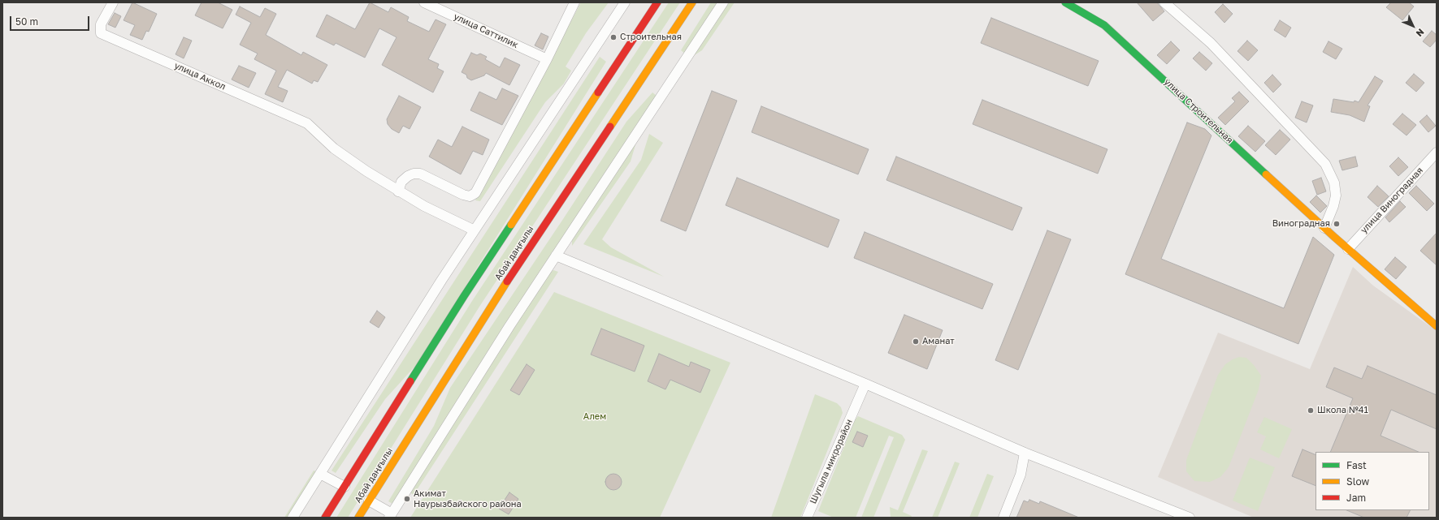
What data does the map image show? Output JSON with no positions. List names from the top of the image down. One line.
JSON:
{"streets":{"main road":["улица Строительная","Абай даңғылы"],"street":["улица Саттилик","улица Аккол","улица Виноградная","Шугыла микрорайон"]},"crossings":[["улица Строительная","улица Виноградная"]],"parks":["Алем"],"places":["Строительная","Виноградная","Аманат","Школа №41","Акимат Наурызбайского района"],"legend":["Fast","Slow","Jam"],"scale_bar":"50 m","north":"bottom right"}
